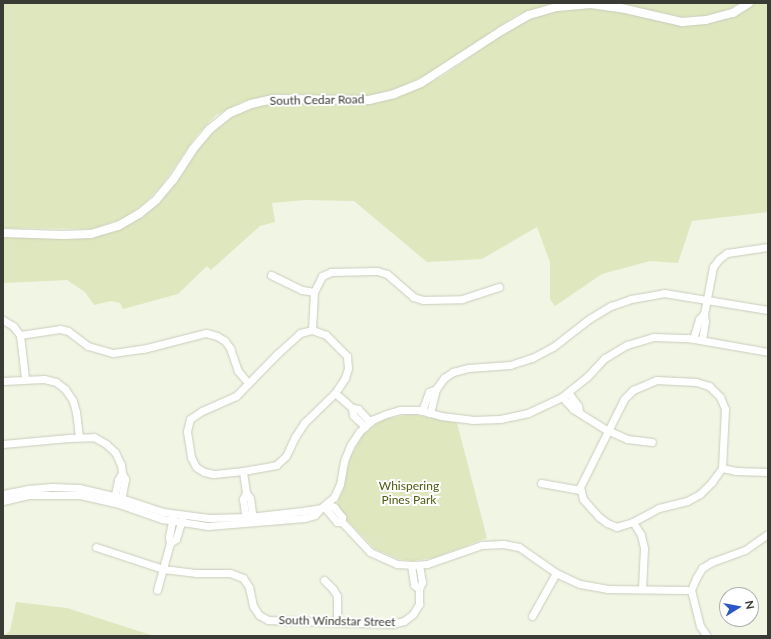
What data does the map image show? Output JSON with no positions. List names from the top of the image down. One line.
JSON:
{"streets":{"street":["South Cedar Road","South Windstar Street"]},"parks":["Whispering Pines Park"],"north":"right"}
